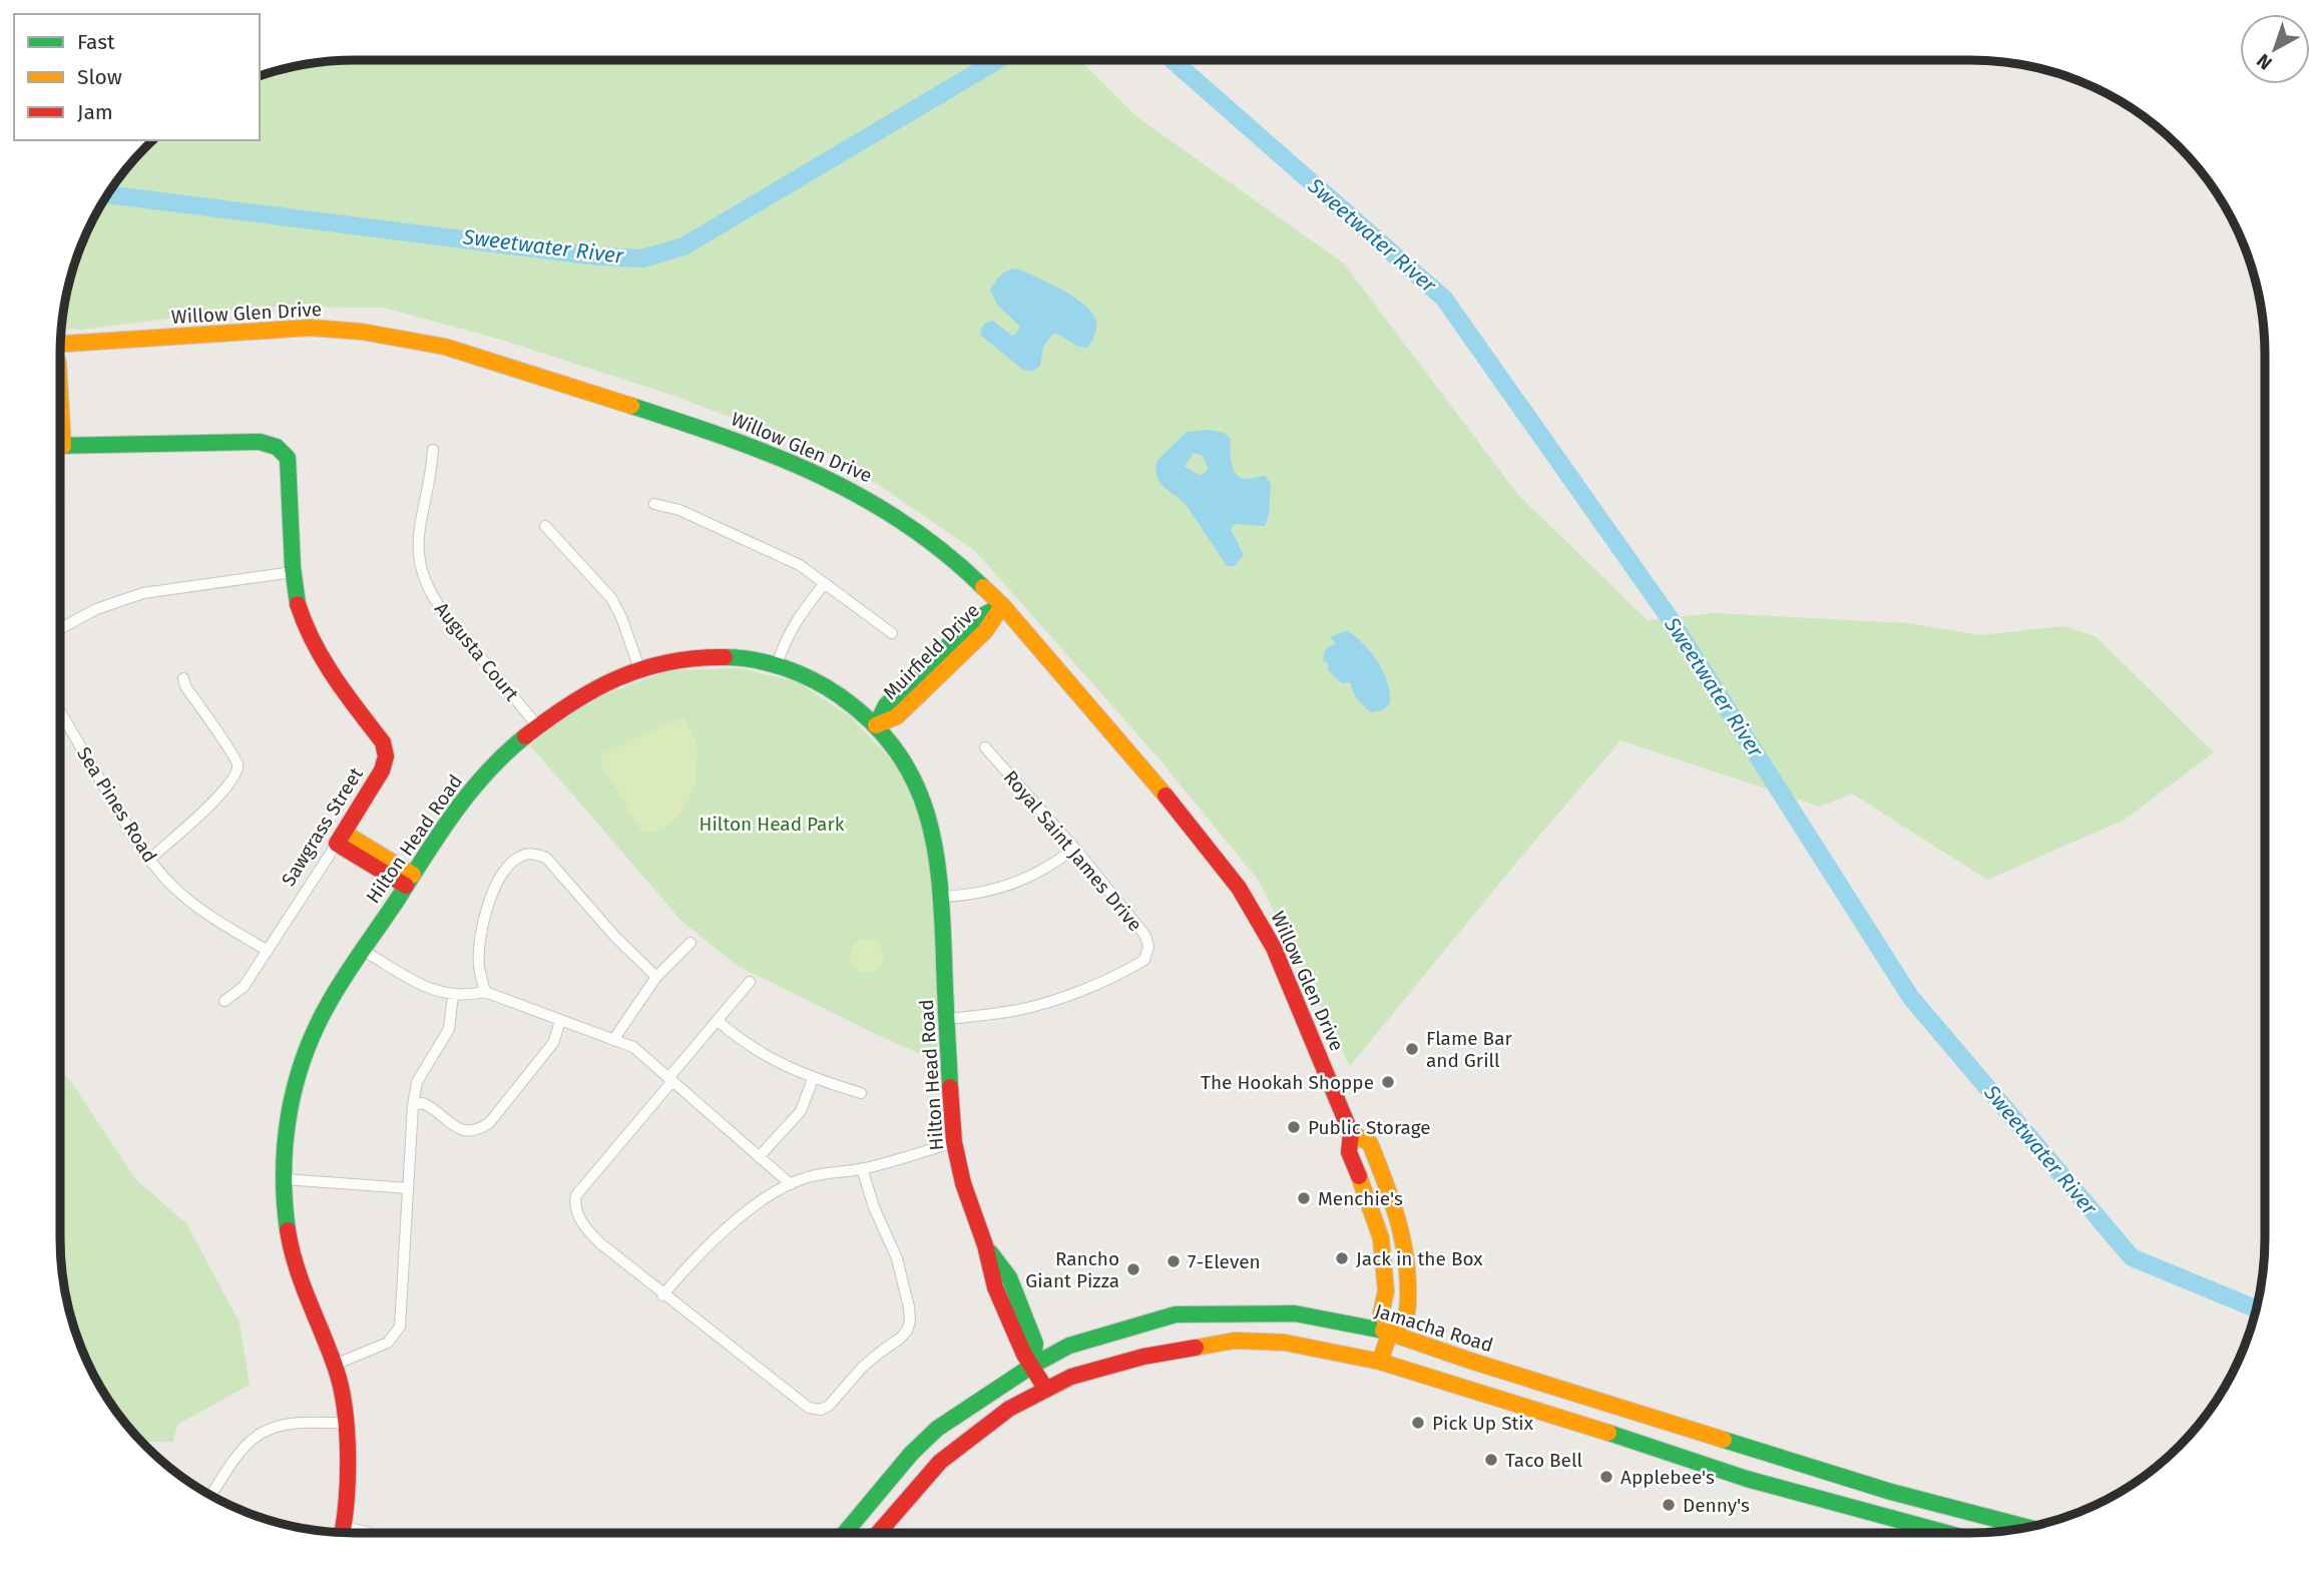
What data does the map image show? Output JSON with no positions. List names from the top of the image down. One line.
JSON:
{"streets":{"main road":["Willow Glen Drive","Muirfield Drive","Sawgrass Street","Hilton Head Road","Jamacha Road"],"street":["Augusta Court","Sea Pines Road","Royal Saint James Drive"]},"crossings":[["Willow Glen Drive","Muirfield Drive"],["Willow Glen Drive","Jamacha Road"],["Augusta Court","Hilton Head Road"],["Muirfield Drive","Hilton Head Road"],["Sea Pines Road","Sawgrass Street"],["Hilton Head Road","Royal Saint James Drive"],["Hilton Head Road","Jamacha Road"]],"water":["Sweetwater River"],"parks":["Hilton Head Park"],"places":["Flame Bar and Grill","The Hookah Shoppe","Public Storage","Menchie's","Jack in the Box","7-Eleven","Rancho Giant Pizza","Pick Up Stix","Taco Bell","Applebee's","Denny's"],"legend":["Fast","Slow","Jam"],"north":"bottom left"}
